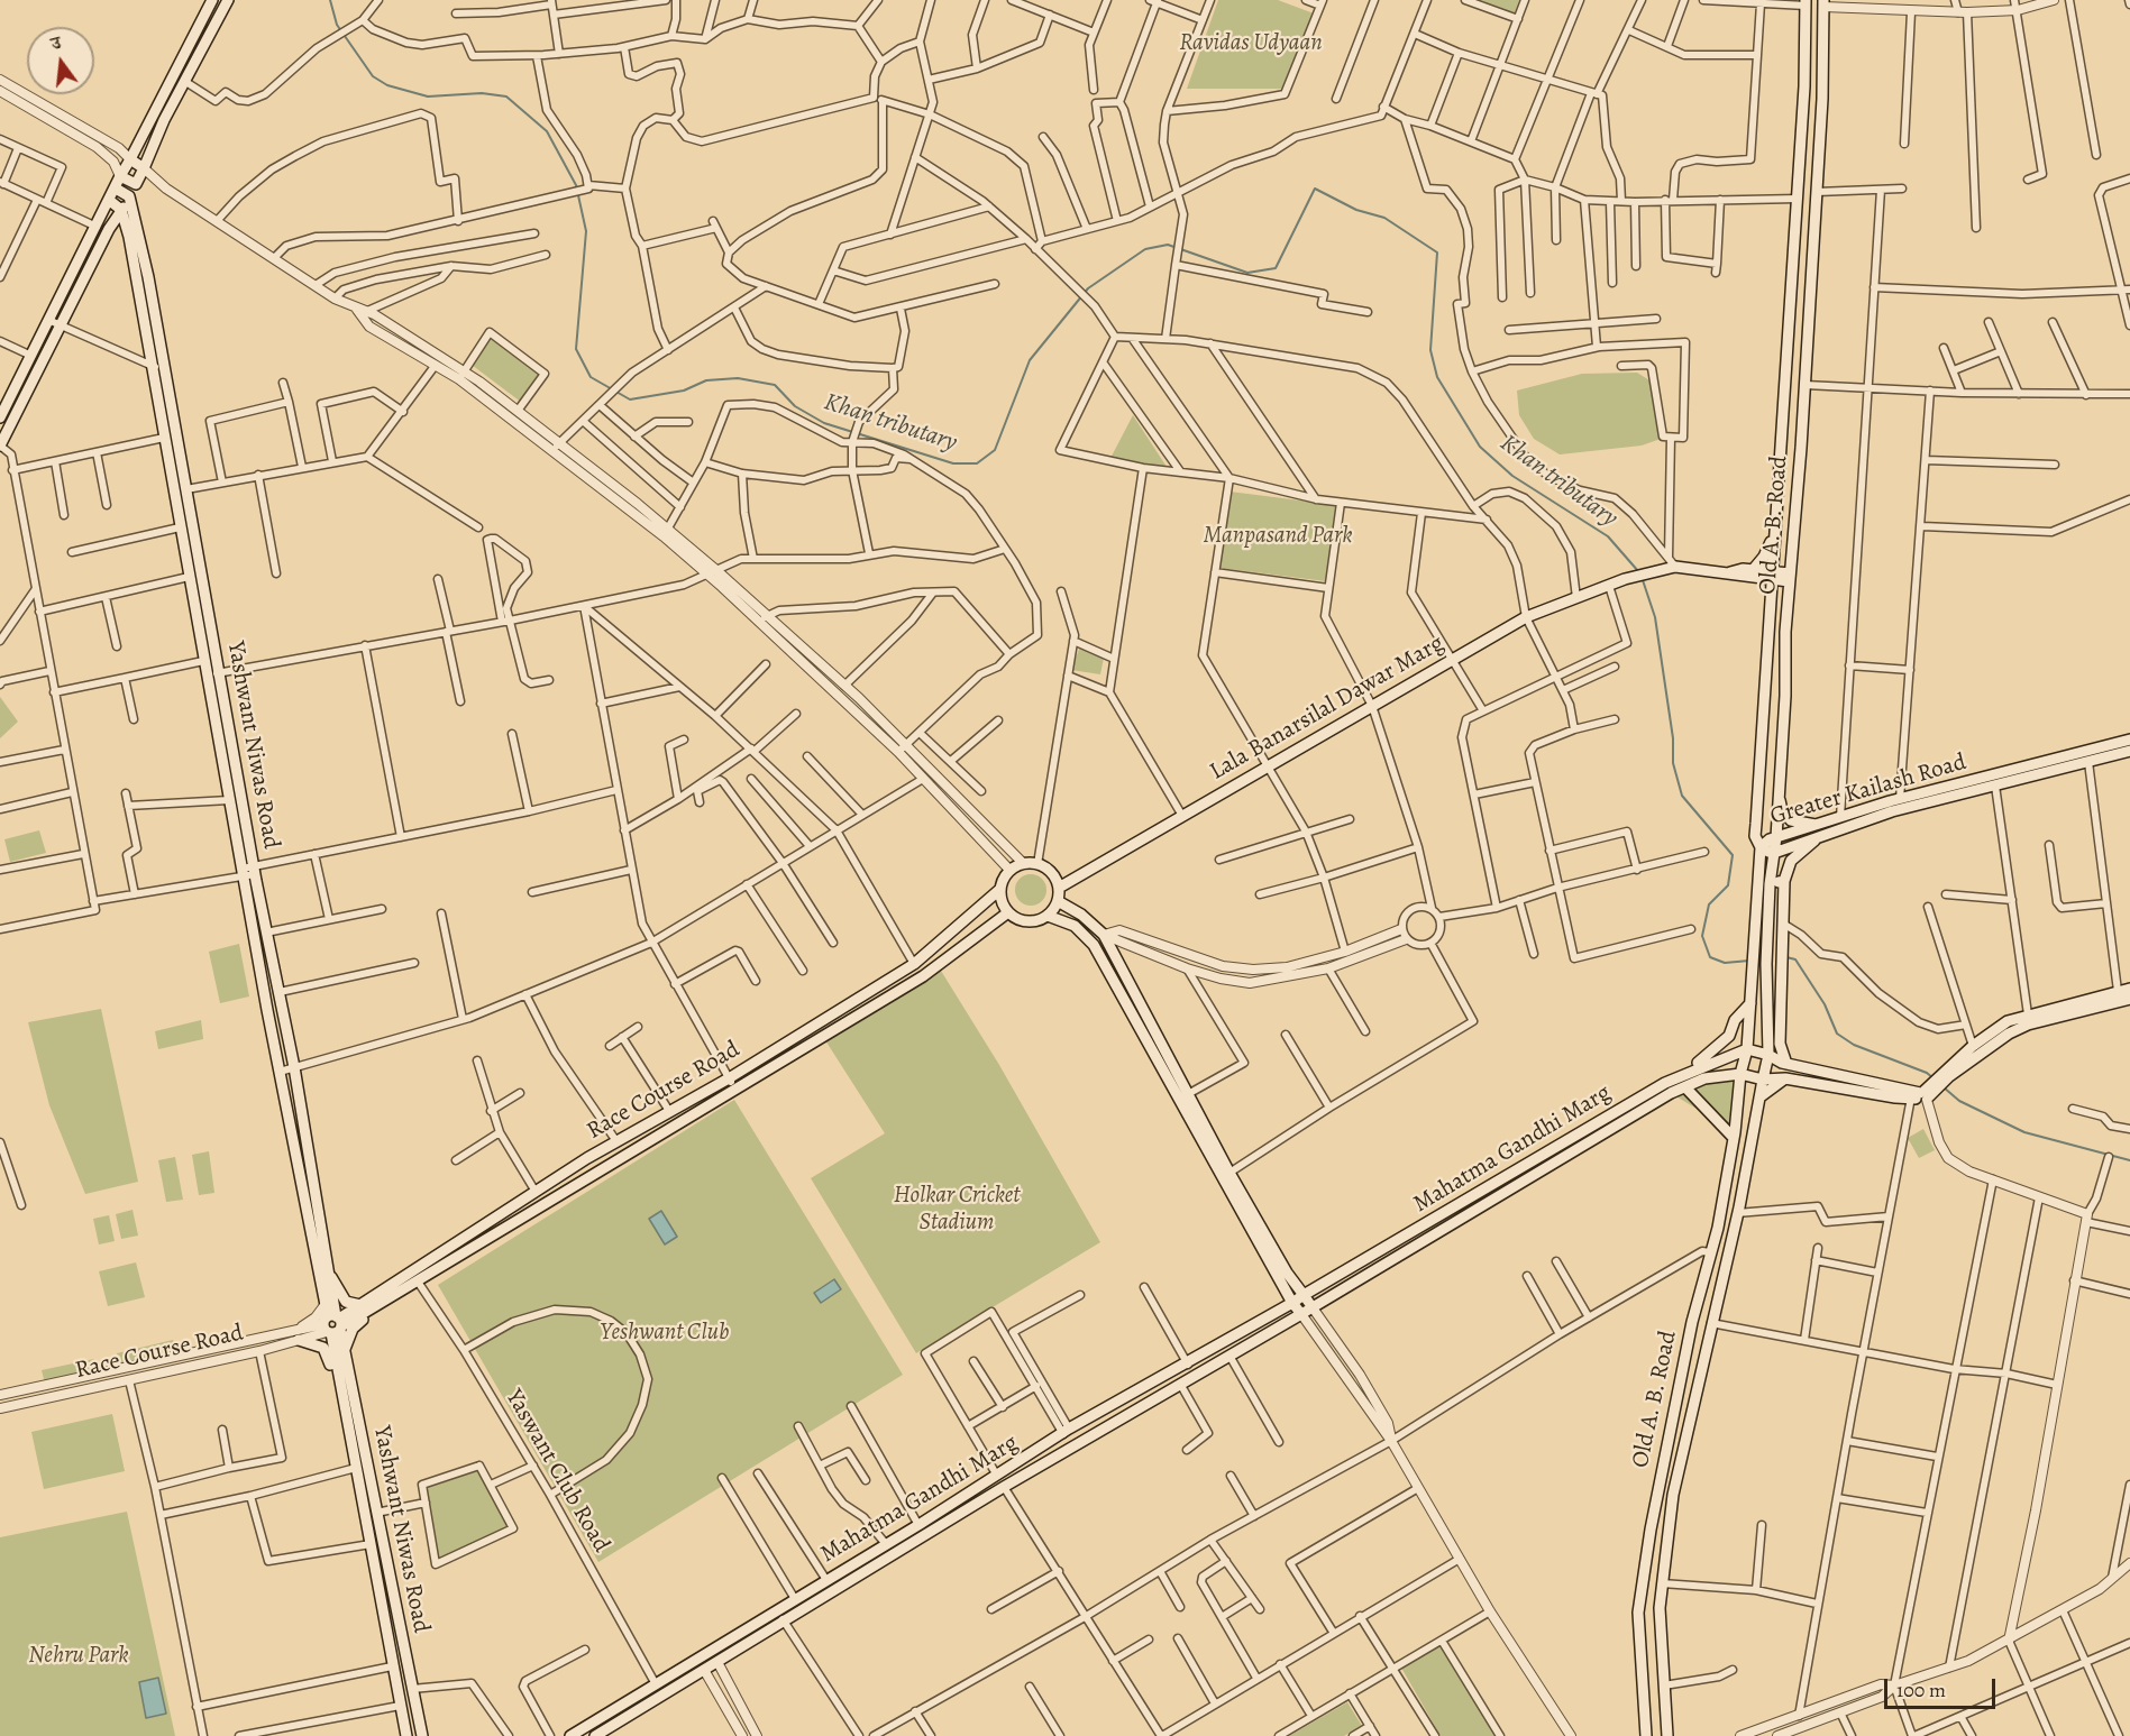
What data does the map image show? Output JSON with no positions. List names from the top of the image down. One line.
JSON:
{"streets":{"main road":["Old A. B. Road","Lala Banarsilal Dawar Marg","Yashwant Niwas Road","Greater Kailash Road","Race Course Road","Mahatma Gandhi Marg"],"street":["Yaswant Club Road"]},"crossings":[["Old A. B. Road","Lala Banarsilal Dawar Marg"],["Old A. B. Road","Greater Kailash Road"],["Old A. B. Road","Mahatma Gandhi Marg"],["Lala Banarsilal Dawar Marg","Race Course Road"],["Yashwant Niwas Road","Race Course Road"],["Race Course Road","Yaswant Club Road"],["Mahatma Gandhi Marg","Yaswant Club Road"]],"water":["Khan tributary"],"parks":["Ravidas Udyaan","Manpasand Park","Holkar Cricket Stadium","Yeshwant Club","Nehru Park"],"scale_bar":"100 m","north":"top"}
